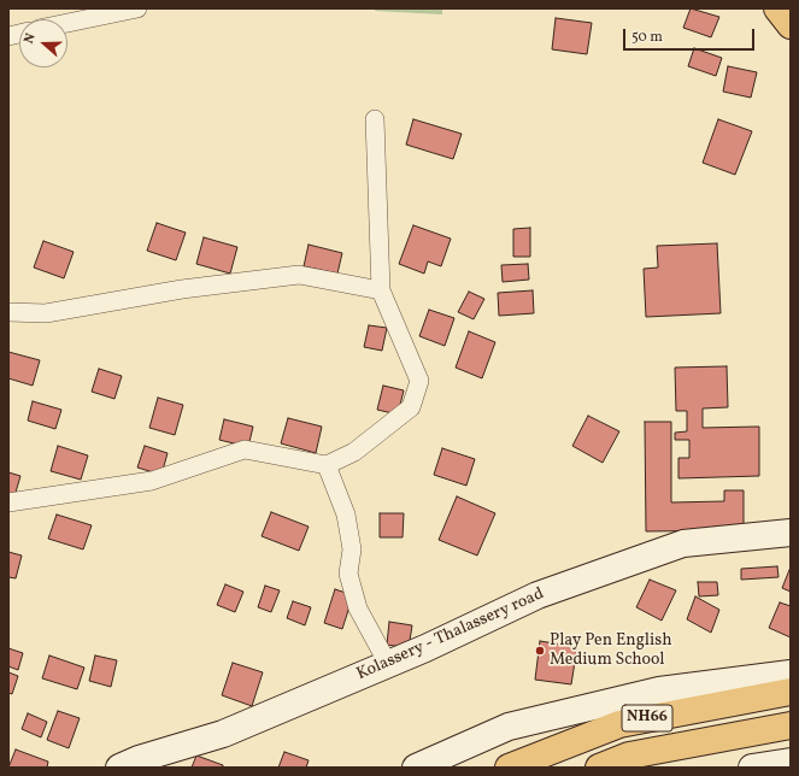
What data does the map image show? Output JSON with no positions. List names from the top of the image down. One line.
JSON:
{"streets":{"main road":["Kolassery - Thalassery road","NH66"]},"places":["Play Pen English Medium School"],"scale_bar":"50 m","north":"left"}
